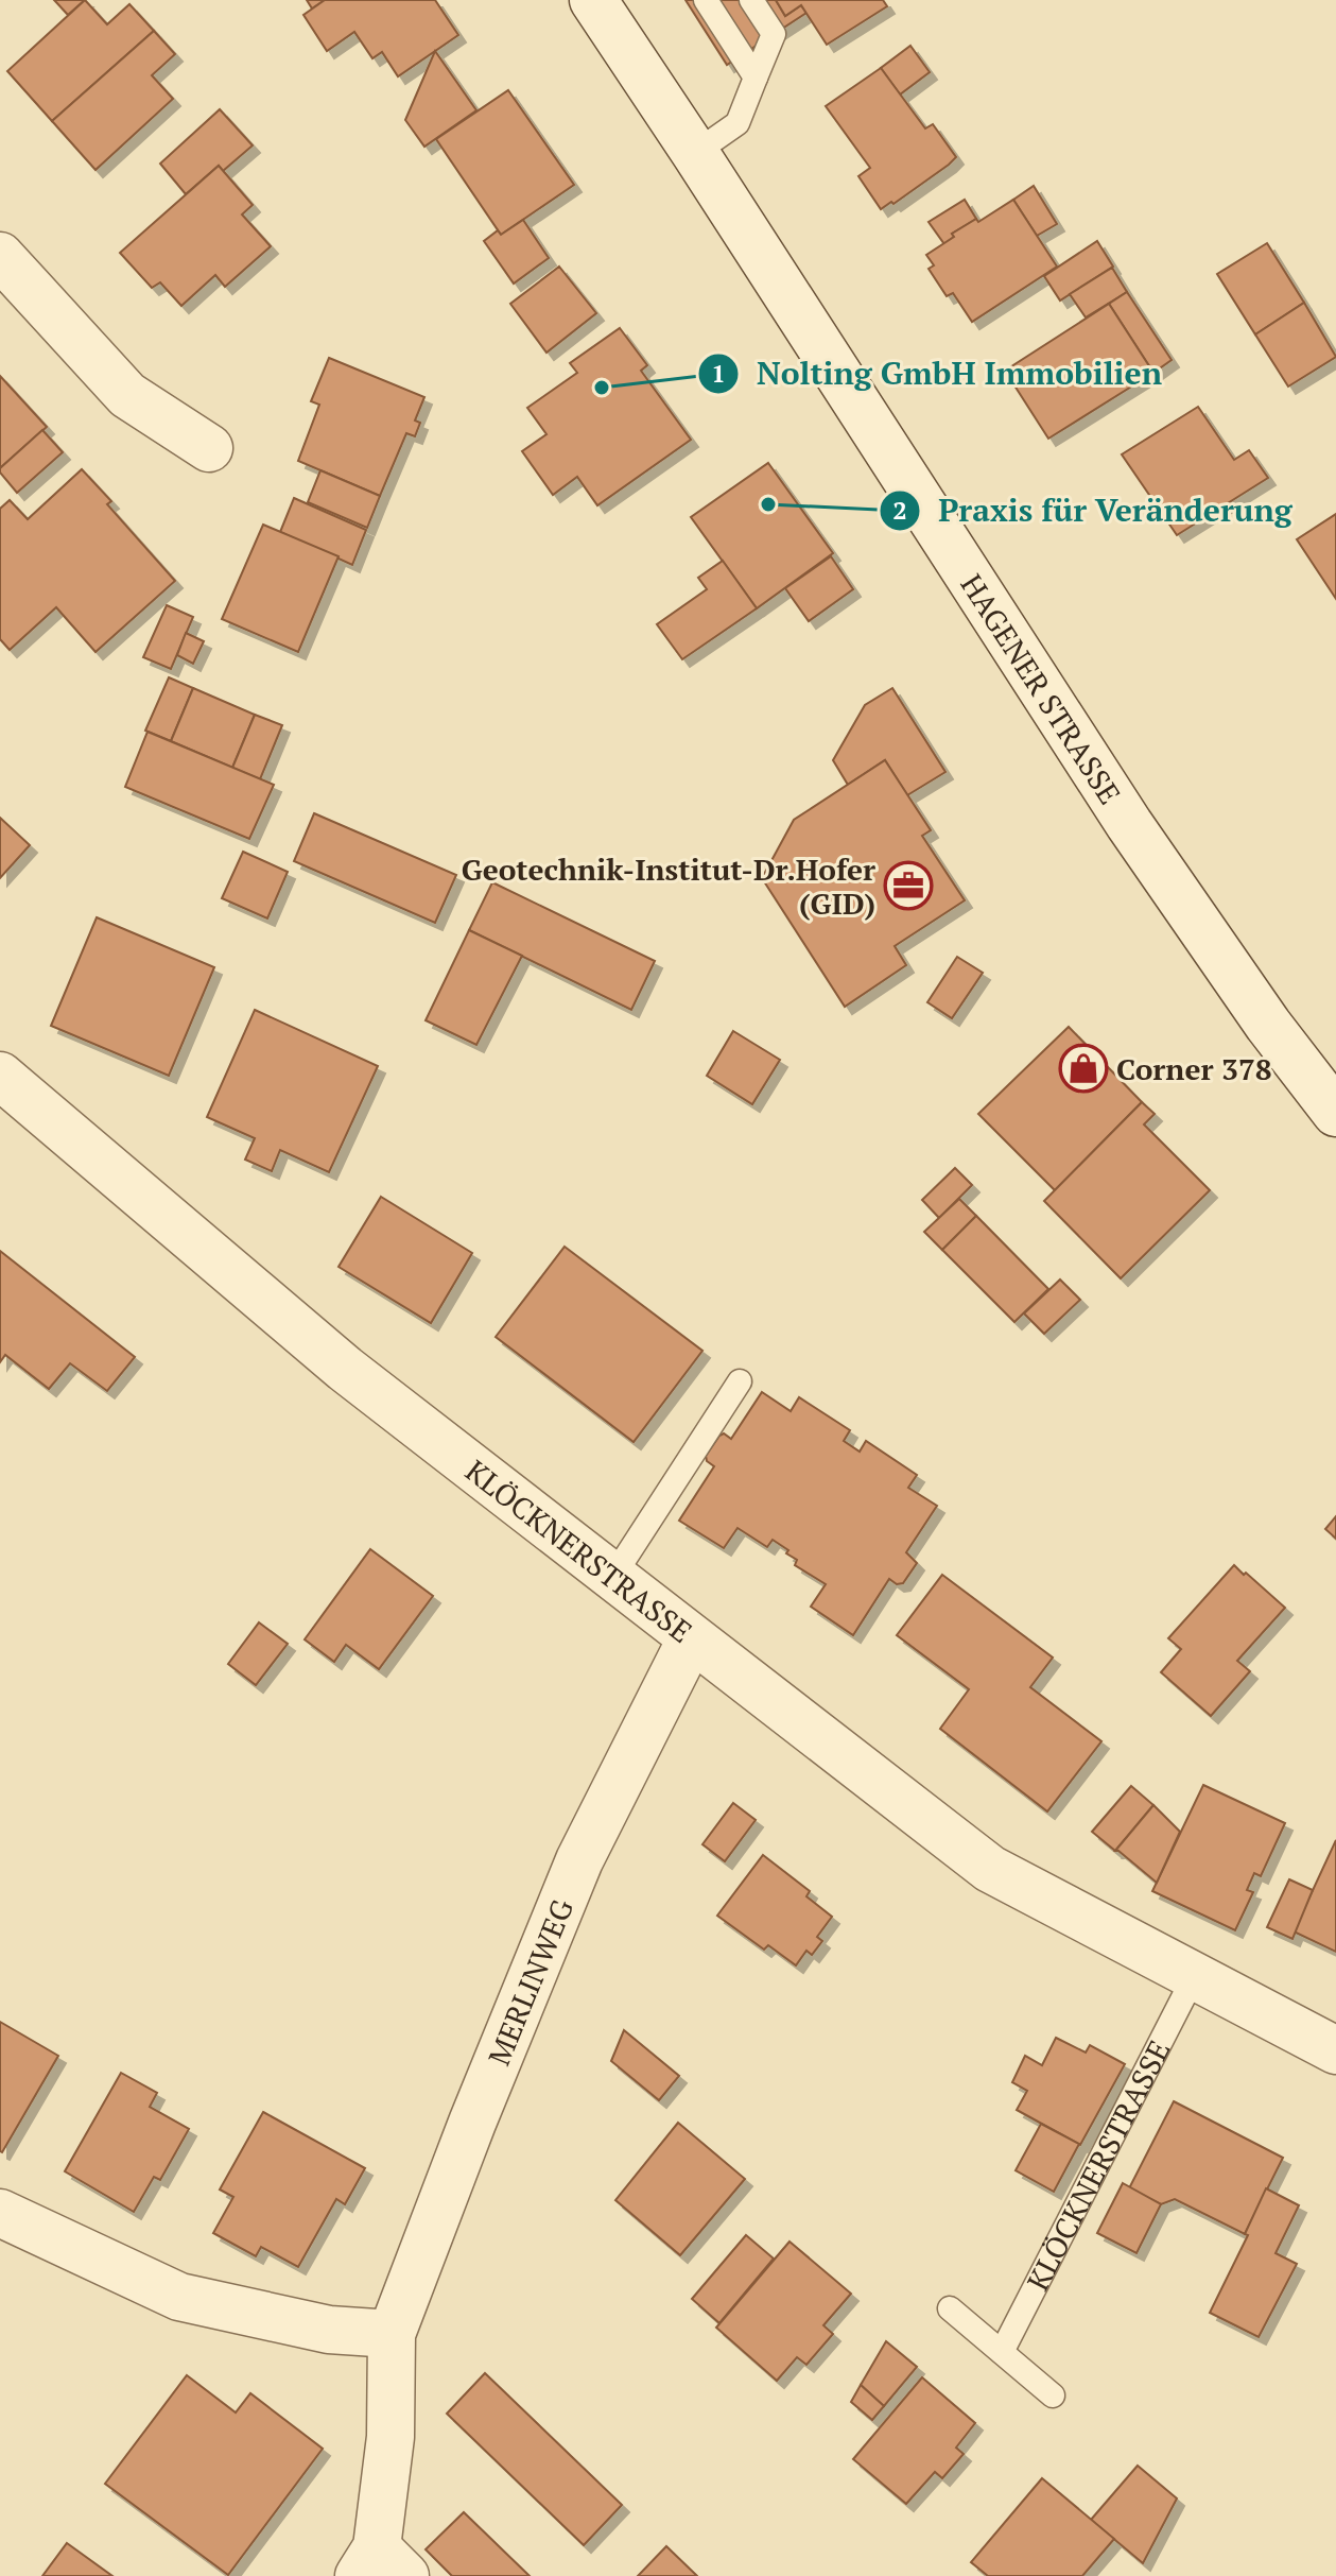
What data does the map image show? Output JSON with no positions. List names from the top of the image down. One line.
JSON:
{"streets":{"street":["HAGENER STRASSE","KLÖCKNERSTRASSE","MERLINWEG"]},"crossings":[["KLÖCKNERSTRASSE","MERLINWEG"]],"places":{"other":["Nolting GmbH Immobilien","Praxis für Veränderung"],"office":["Geotechnik-Institut-Dr.Hofer (GID)"],"shop":["Corner 378"]}}
